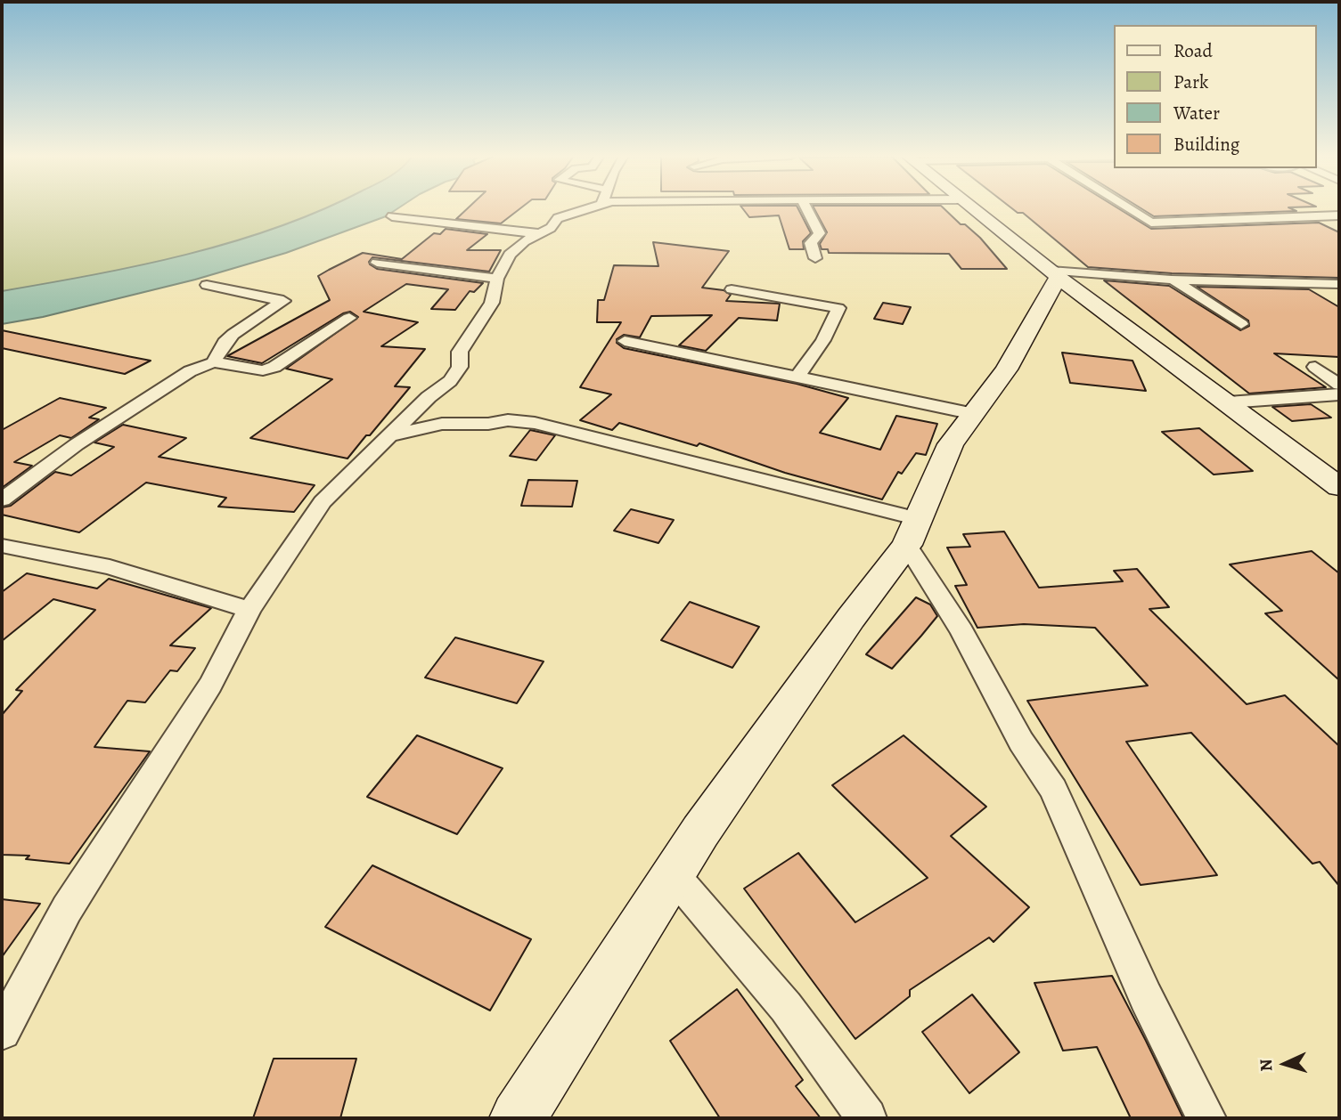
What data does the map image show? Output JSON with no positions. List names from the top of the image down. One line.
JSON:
{"legend":["Road","Park","Water","Building"],"north":"left"}
